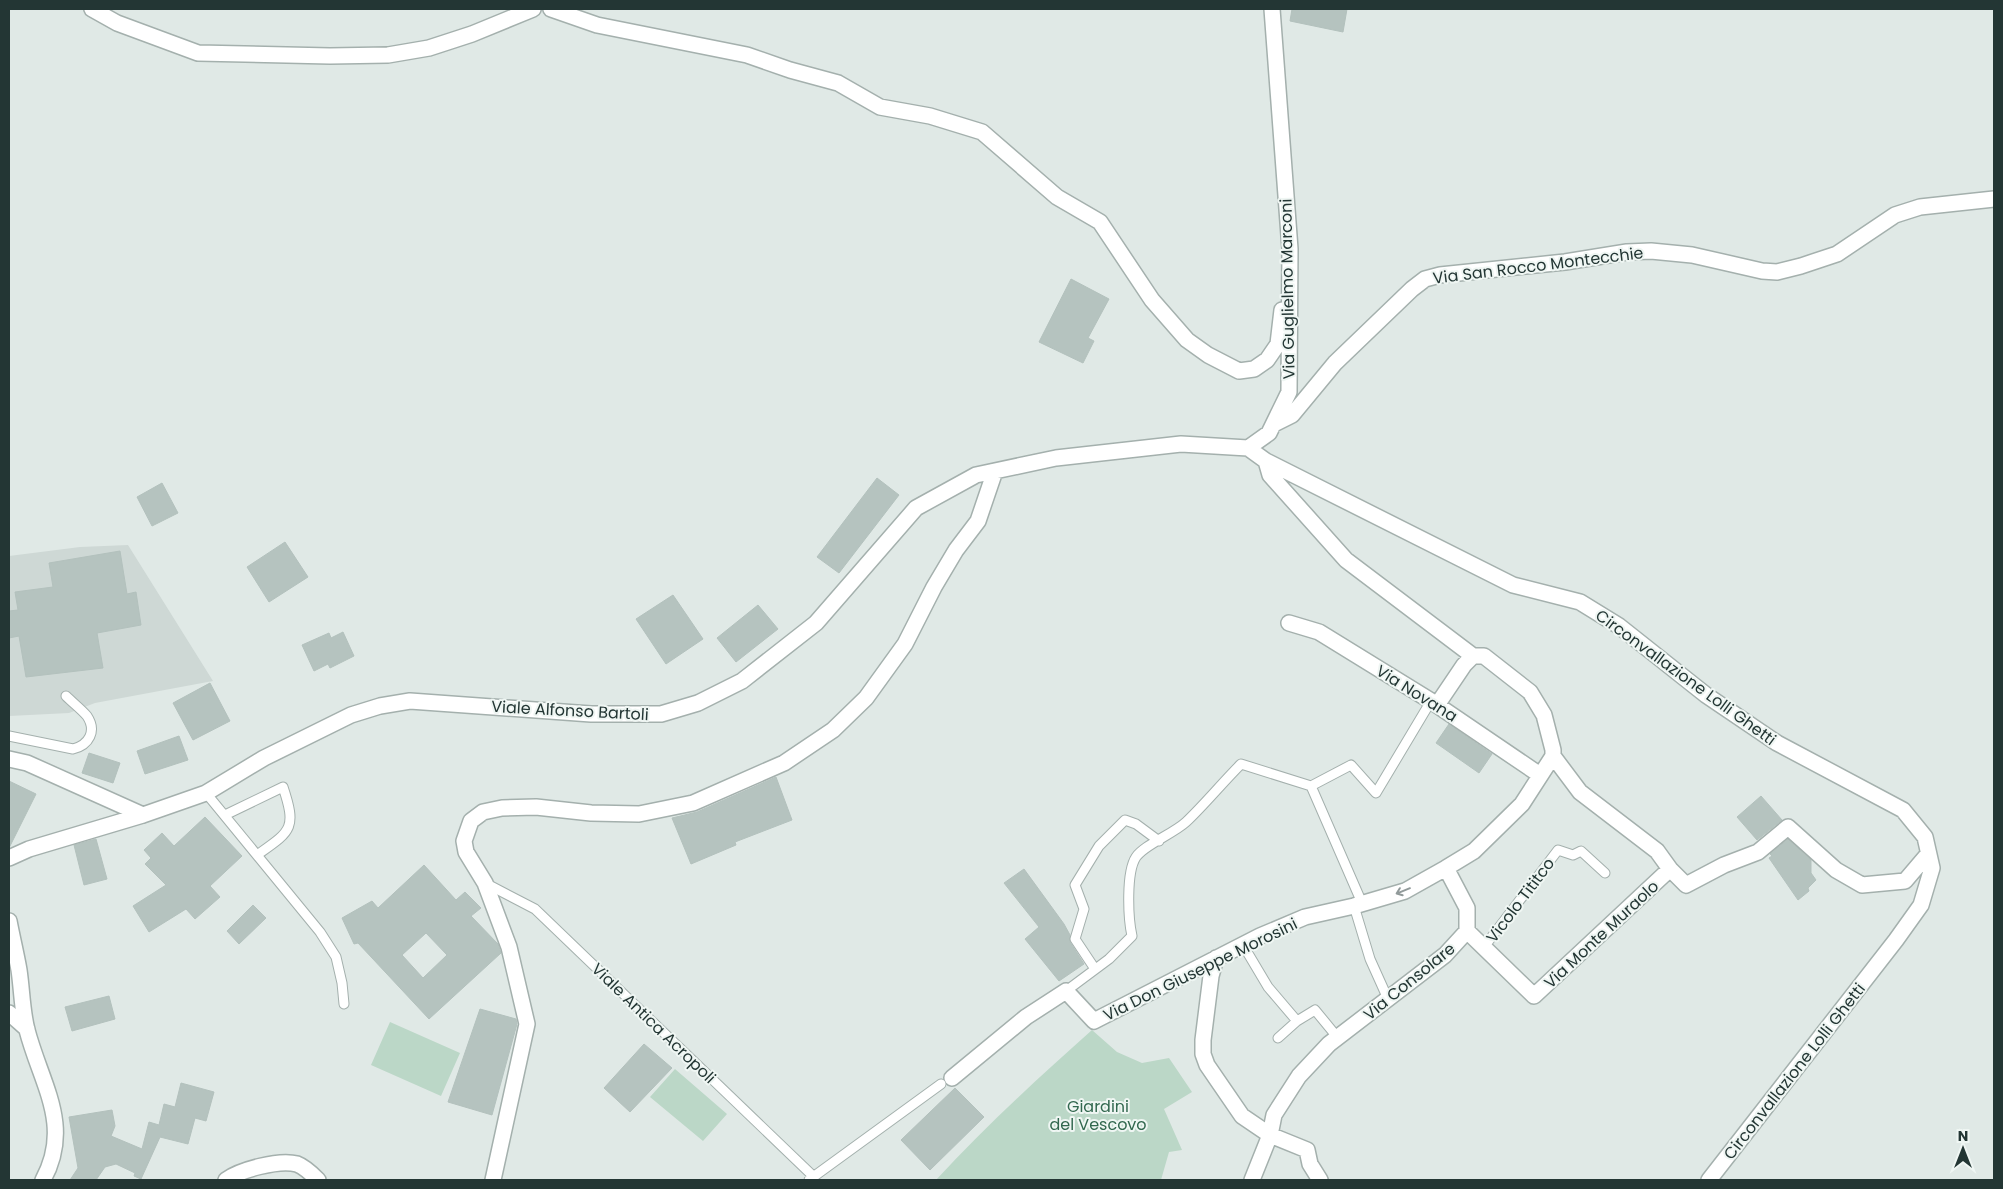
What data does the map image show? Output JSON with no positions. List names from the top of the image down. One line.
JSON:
{"streets":{"street":["Via San Rocco Montecchie","Via Guglielmo Marconi","Circonvallazione Lolli Ghetti","Via Novana","Viale Alfonso Bartoli","Via Monte Muraolo","Via Don Giuseppe Morosini","Via Consolare"],"lane":["Vicolo Tititco","Viale Antica Acropoli"]},"crossings":[["Via San Rocco Montecchie","Via Guglielmo Marconi"],["Via Guglielmo Marconi","Circonvallazione Lolli Ghetti"],["Vicolo Tititco","Via Monte Muraolo"],["Via Monte Muraolo","Via Consolare"],["Via Don Giuseppe Morosini","Via Consolare"]],"parks":["Giardini del Vescovo"],"north":"top"}
